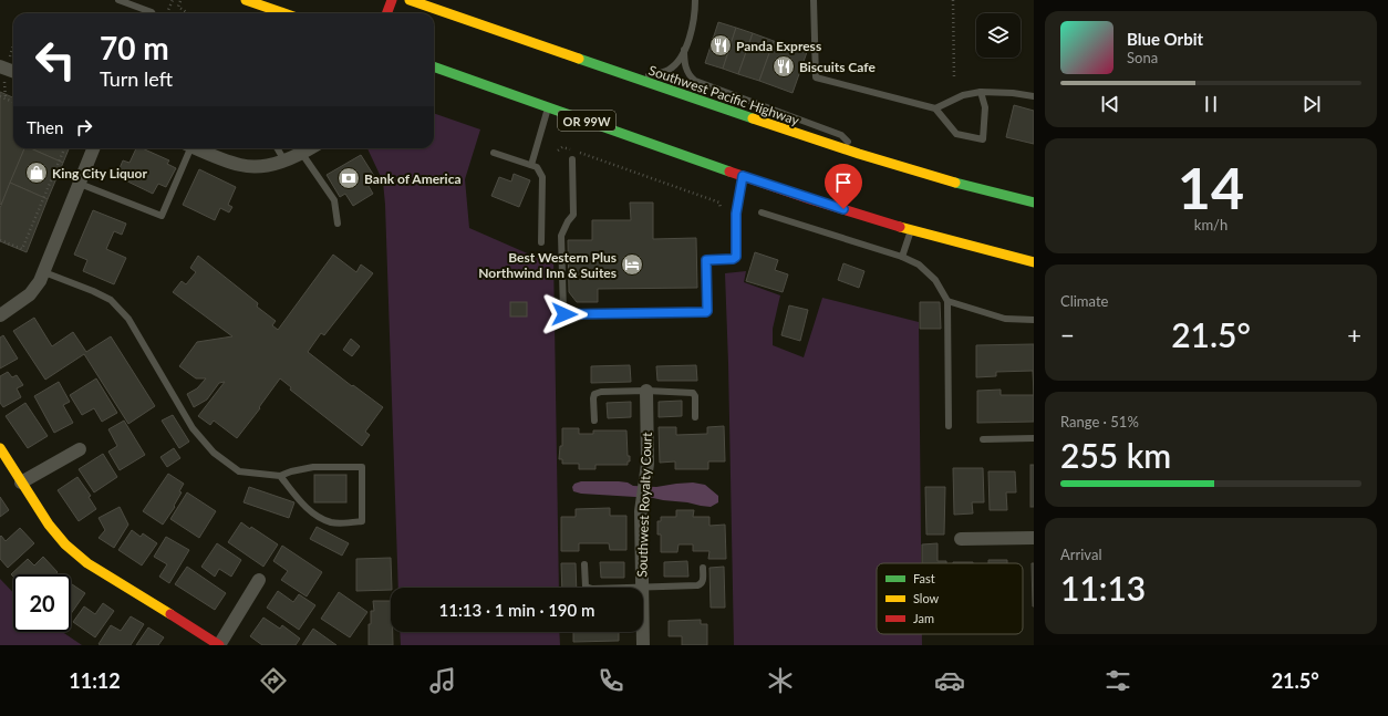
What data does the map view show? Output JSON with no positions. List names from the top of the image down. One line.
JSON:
{"streets":{"main road":["Southwest Pacific Highway","OR 99W"],"street":["Southwest Royalty Court"]},"places":{"restaurant":["Panda Express","Biscuits Cafe"],"shop":["King City Liquor"],"bank":["Bank of America"],"hotel":["Best Western Plus Northwind Inn & Suites"]},"legend":["Fast","Slow","Jam"],"page":{"turn":["70 m","Turn left"],"song":["Blue Orbit","Sona"],"then":"Then","tile":[["14","km/h"],"Climate",["Range · 51%","255 km"],["Arrival","11:13"]],"heat":["−","21.5°","+"],"limit":"20","trip":"11:13 · 1 min · 190 m","tabs":["11:12","21.5°"]}}
